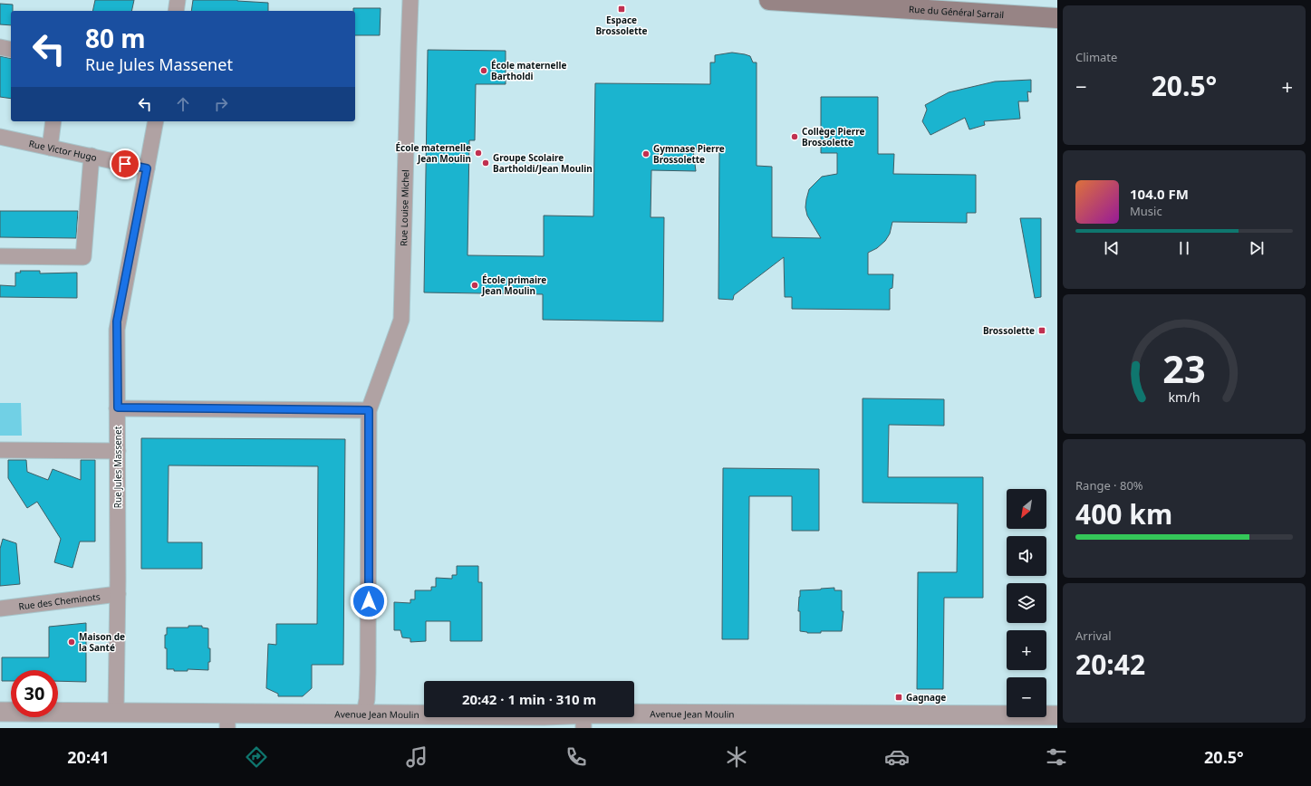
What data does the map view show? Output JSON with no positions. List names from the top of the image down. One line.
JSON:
{"streets":{"main road":["Rue du Général Sarrail"],"street":["Rue Victor Hugo","Rue Louise Michel","Rue Jules Massenet","Rue des Cheminots","Avenue Jean Moulin"]},"crossings":[["Rue Victor Hugo","Rue Jules Massenet"],["Rue Jules Massenet","Rue des Cheminots"],["Rue Jules Massenet","Avenue Jean Moulin"]],"places":{"transit":["Espace Brossolette","Brossolette","Gagnage"],"other":["École maternelle Bartholdi","Collège Pierre Brossolette","École maternelle Jean Moulin","Gymnase Pierre Brossolette","Groupe Scolaire Bartholdi/Jean Moulin","École primaire Jean Moulin","Maison de la Santé"]},"north":"bottom left","page":{"tile":["Climate",["Range · 80%","400 km"],["Arrival","20:42"]],"turn":["80 m","Rue Jules Massenet"],"heat":["−","20.5°","+"],"song":["104.0 FM","Music"],"map_buttons":["+","−"],"limit":"30","trip":"20:42 · 1 min · 310 m","tabs":["20:41","20.5°"],"gauge":["23","km/h"]}}
